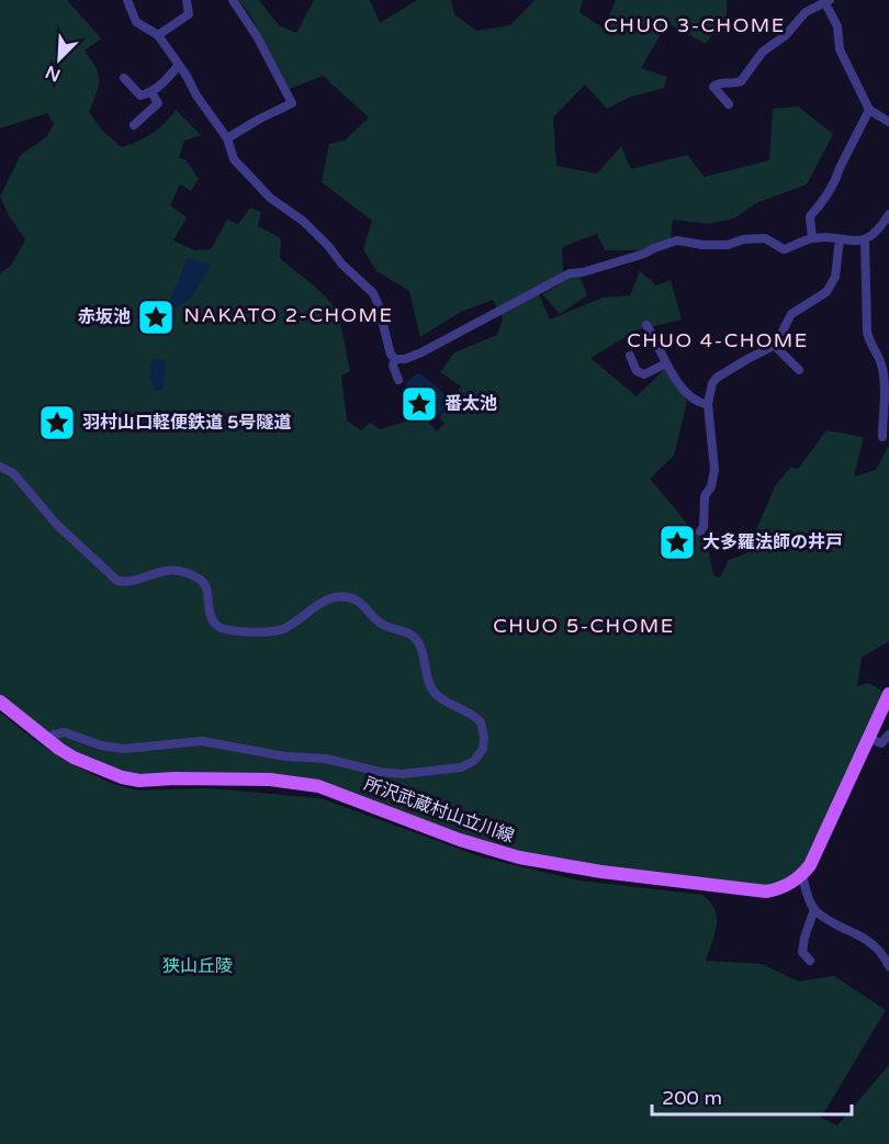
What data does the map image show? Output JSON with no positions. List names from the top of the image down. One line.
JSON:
{"streets":{"main road":["所沢武蔵村山立川線"]},"districts":["CHUO 3-CHOME","NAKATO 2-CHOME","CHUO 4-CHOME","CHUO 5-CHOME"],"parks":["狭山丘陵"],"places":{"place":["赤坂池","番太池","羽村山口軽便鉄道 5号隧道","大多羅法師の井戸"]},"scale_bar":"200 m","north":"bottom left"}
